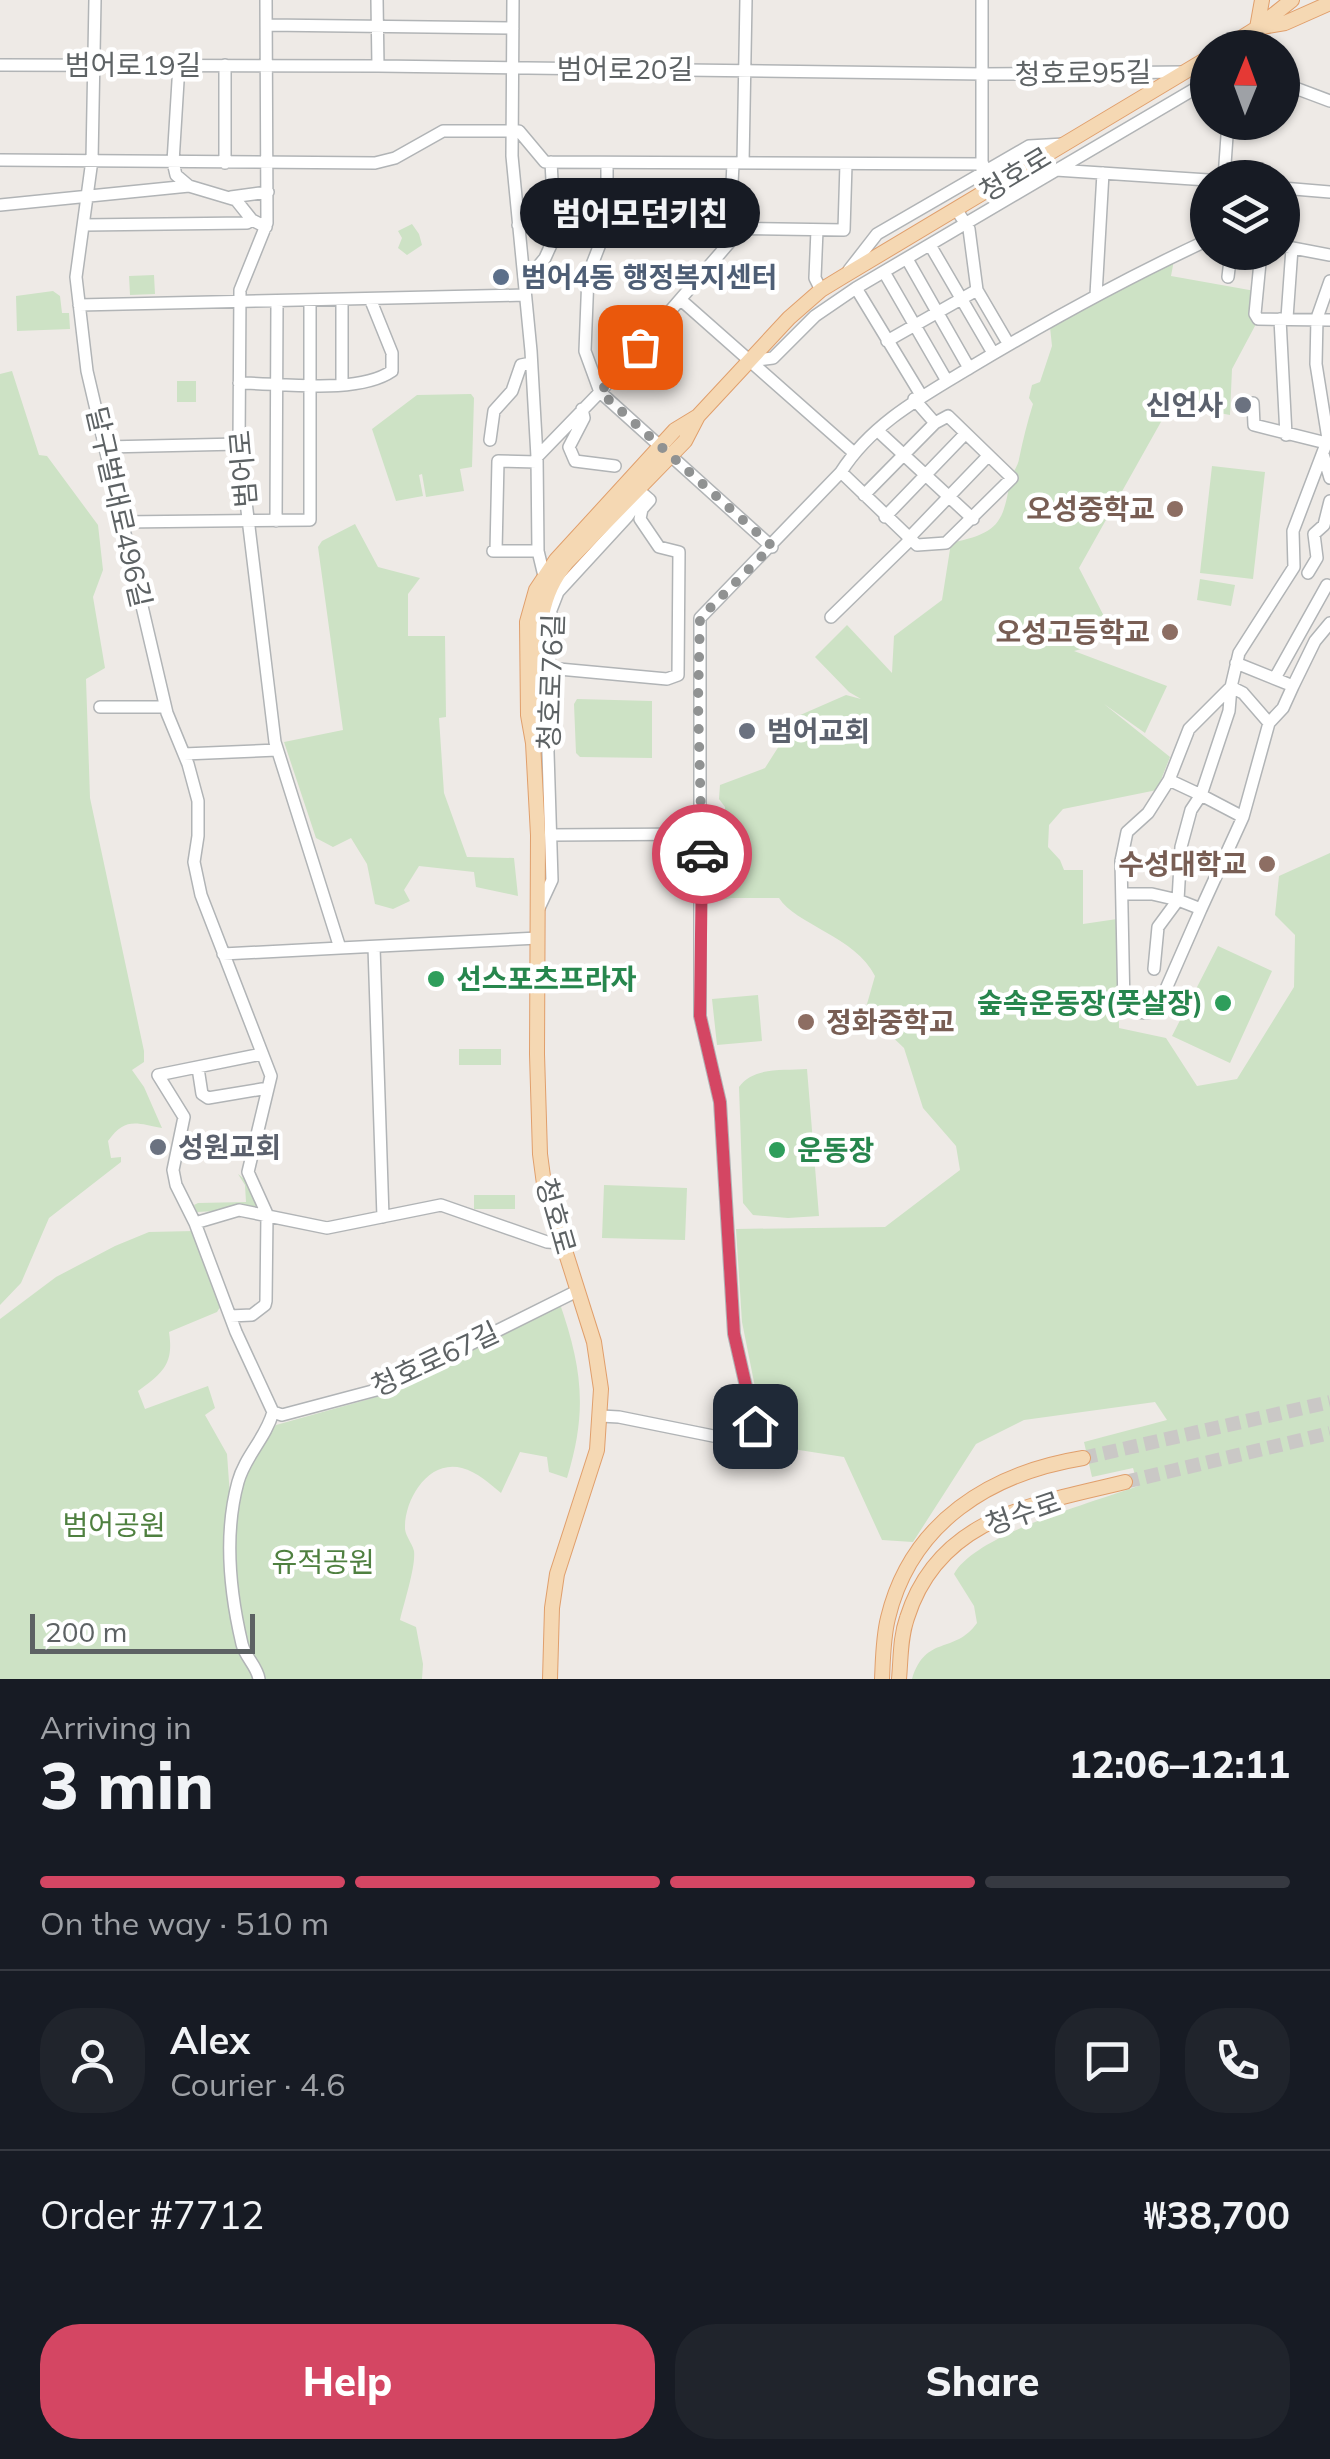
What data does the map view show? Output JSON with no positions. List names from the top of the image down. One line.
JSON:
{"streets":{"main road":["청호로","청수로"],"street":["범어로19길","범어로20길","청호로95길","범어로","달구벌대로496길","청호로76길","청호로67길"]},"crossings":[["범어로19길","범어로20길"],["범어로19길","범어로"],["범어로19길","달구벌대로496길"],["범어로20길","청호로95길"],["범어로20길","범어로"],["청호로95길","청호로"],["청호로","청호로76길"],["청호로","청호로67길"]],"parks":["범어공원","유적공원"],"places":["범어4동 행정복지센터","범어모던키친","신언사","오성중학교","오성고등학교","범어교회","수성대학교","선스포츠프라자","숲속운동장(풋살장)","정화중학교","성원교회","운동장"],"scale_bar":"200 m","north":"top","page":{"bubble":"범어모던키친","scale":"200 m","heading":["3 min","Arriving in","12:06–12:11"],"panel":["Alex","Courier · 4.6","Order #7712","₩38,700"],"bar":"On the way · 510 m","buttons":["Help","Share"]}}
